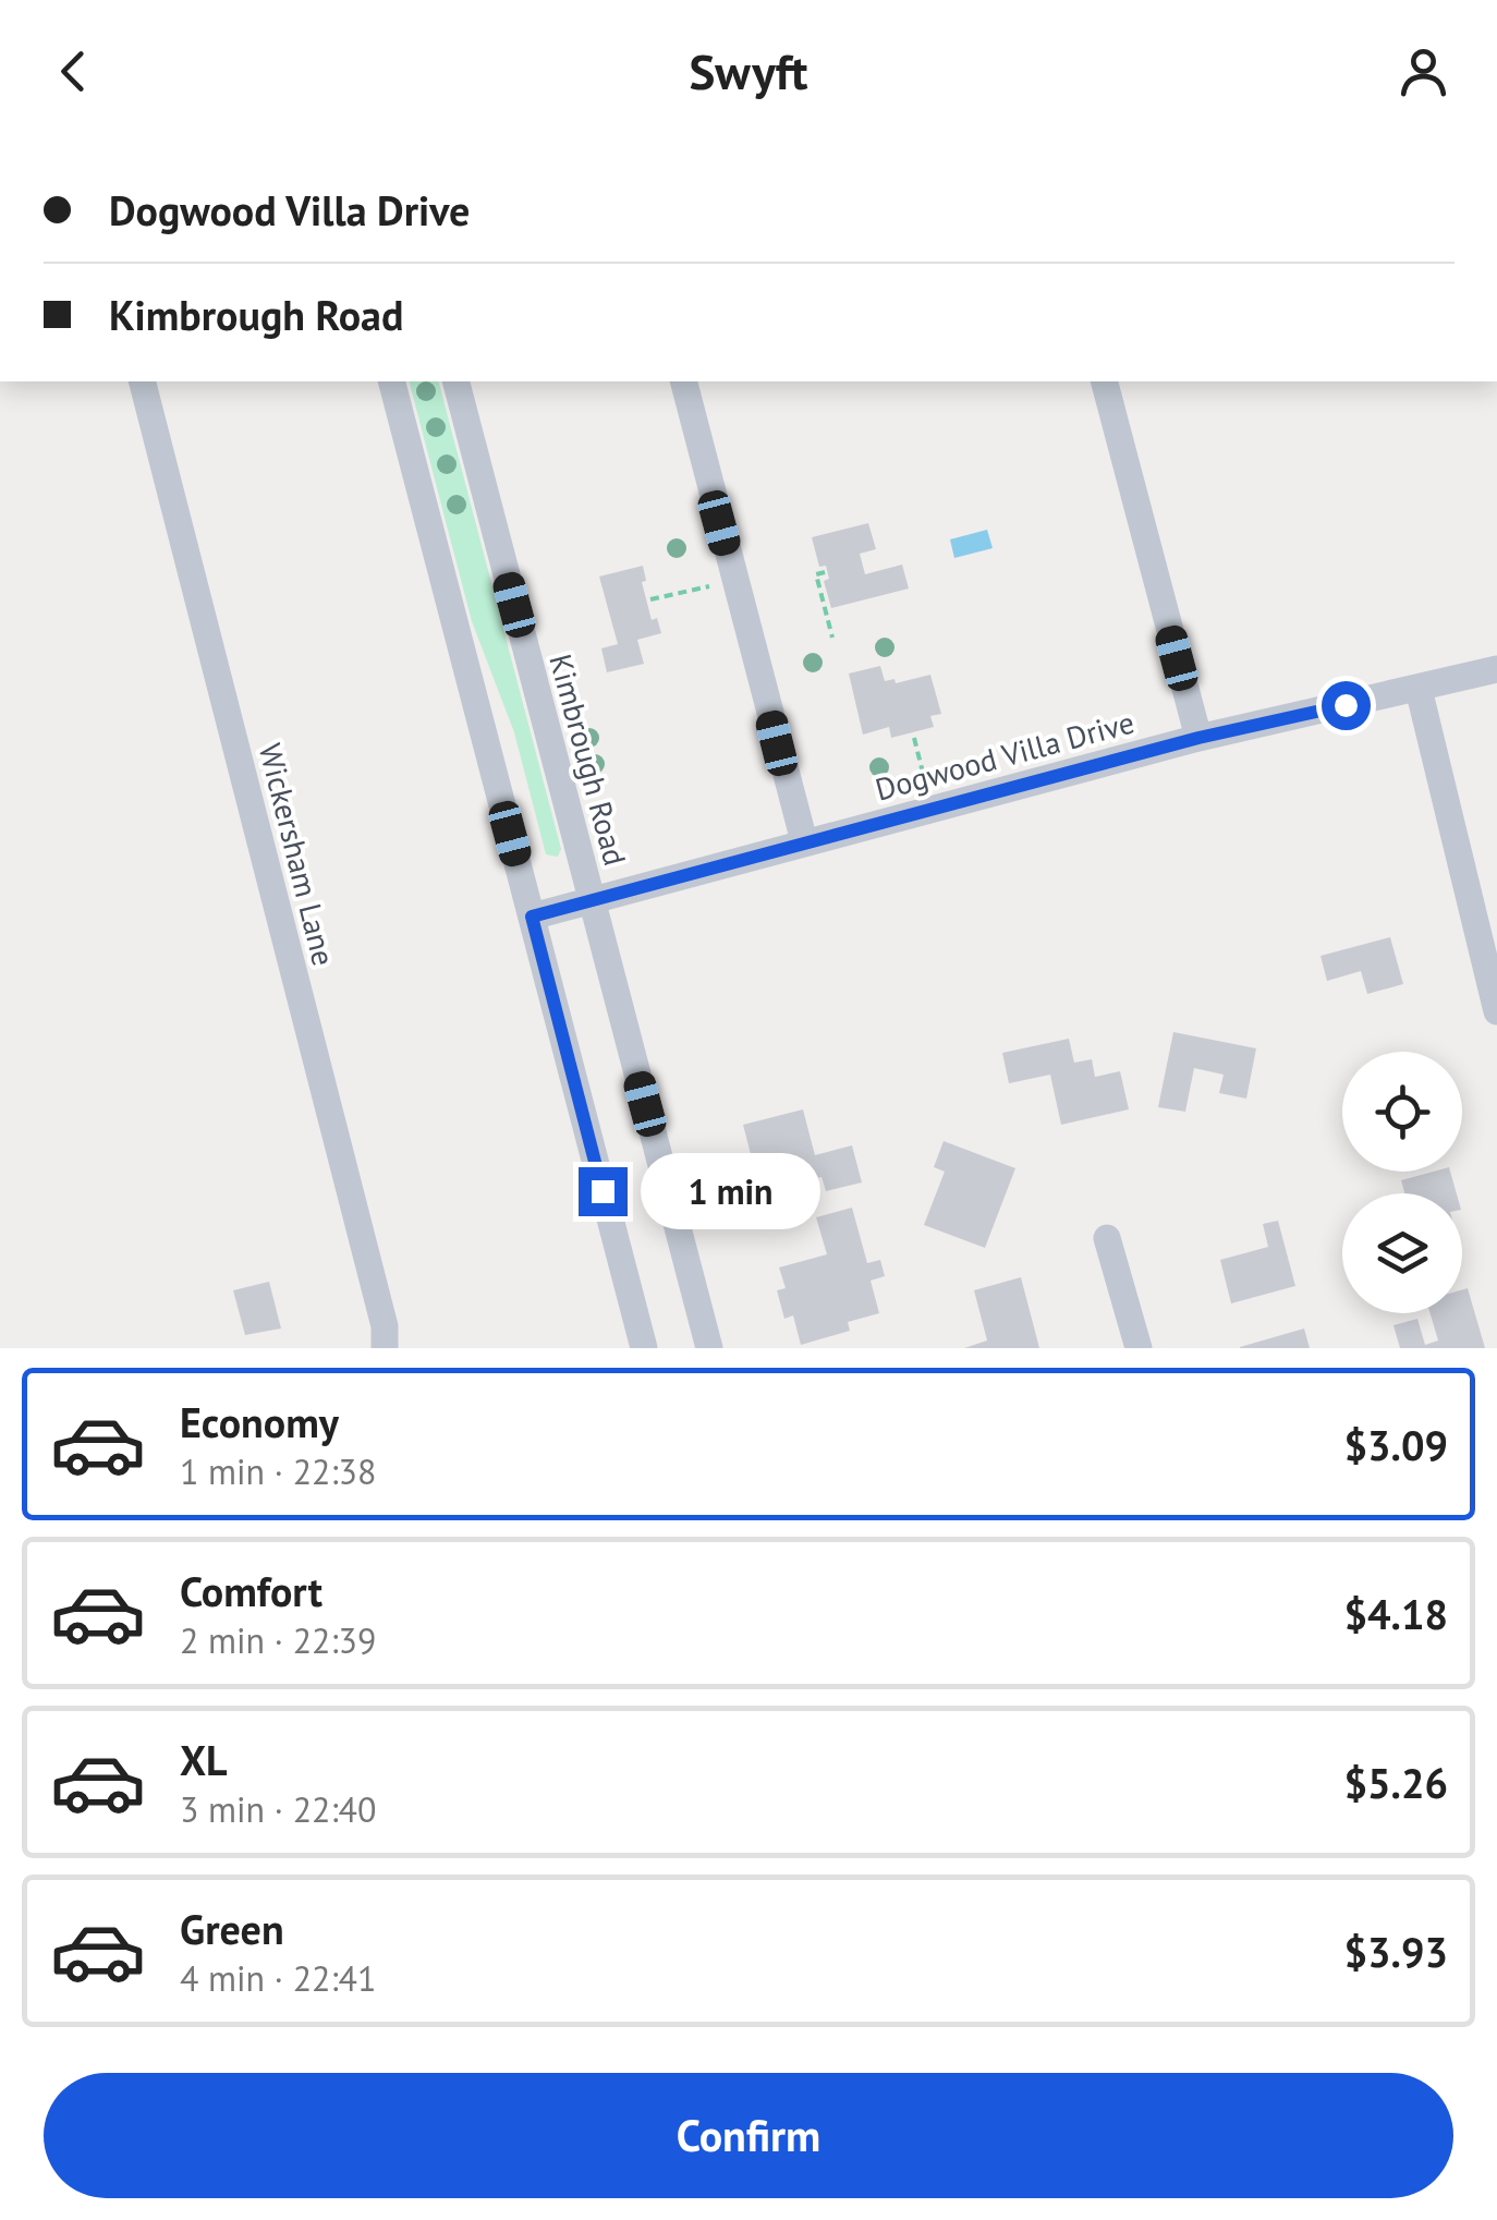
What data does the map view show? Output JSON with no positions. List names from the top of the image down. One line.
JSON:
{"streets":{"street":["Dogwood Villa Drive","Kimbrough Road","Wickersham Lane"]},"crossings":[["Dogwood Villa Drive","Kimbrough Road"]],"page":{"header":"Swyft","banner":["Dogwood Villa Drive","Kimbrough Road"],"bubble":"1 min","list":[{"name":"Economy","note":"1 min · 22:38","value":"$3.09"},{"name":"Comfort","note":"2 min · 22:39","value":"$4.18"},{"name":"XL","note":"3 min · 22:40","value":"$5.26"},{"name":"Green","note":"4 min · 22:41","value":"$3.93"}],"buttons":"Confirm"}}
